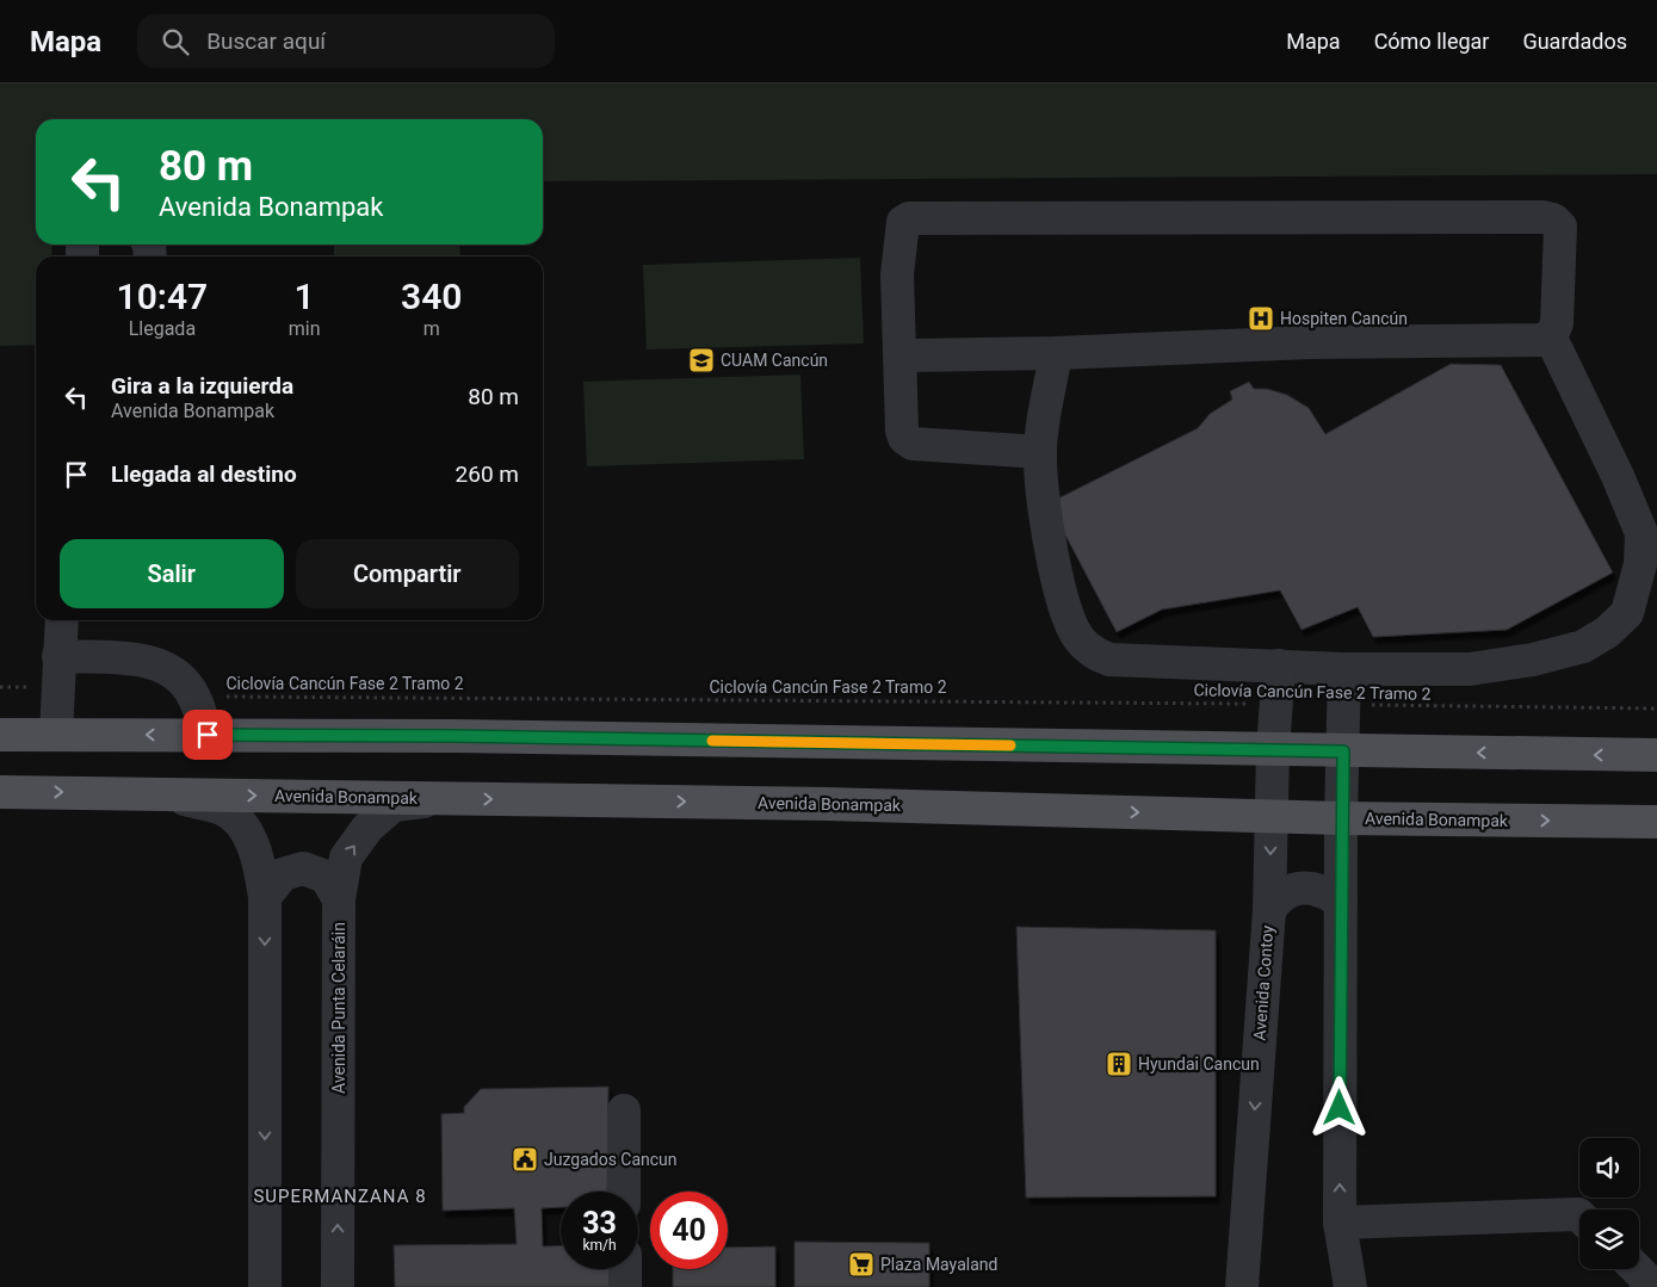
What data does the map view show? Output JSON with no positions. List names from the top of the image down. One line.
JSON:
{"streets":{"main road":["Avenida Bonampak"],"street":["Avenida Contoy","Avenida Punta Celaráin"],"path":["Ciclovía Cancún Fase 2 Tramo 2"]},"crossings":[["Ciclovía Cancún Fase 2 Tramo 2","Avenida Contoy"],["Avenida Bonampak","Avenida Contoy"],["Avenida Bonampak","Avenida Punta Celaráin"]],"districts":["SUPERMANZANA 8"],"places":{"hospital":["Hospiten Cancún"],"school or university":["CUAM Cancún"],"building":["Hyundai Cancun"],"public building":["Juzgados Cancun"],"supermarket":["Plaza Mayaland"]},"page":{"header":"Mapa","search":"Buscar aquí","nav":["Mapa","Cómo llegar","Guardados"],"turn":["80 m","Avenida Bonampak"],"eta":["10:47","Llegada","1","min","340","m"],"list":[{"name":"Gira a la izquierda","note":"Avenida Bonampak","value":"80 m"},{"name":"Llegada al destino","value":"260 m"}],"buttons":["Salir","Compartir"],"speed":"33 km/h","limit":"40"}}
